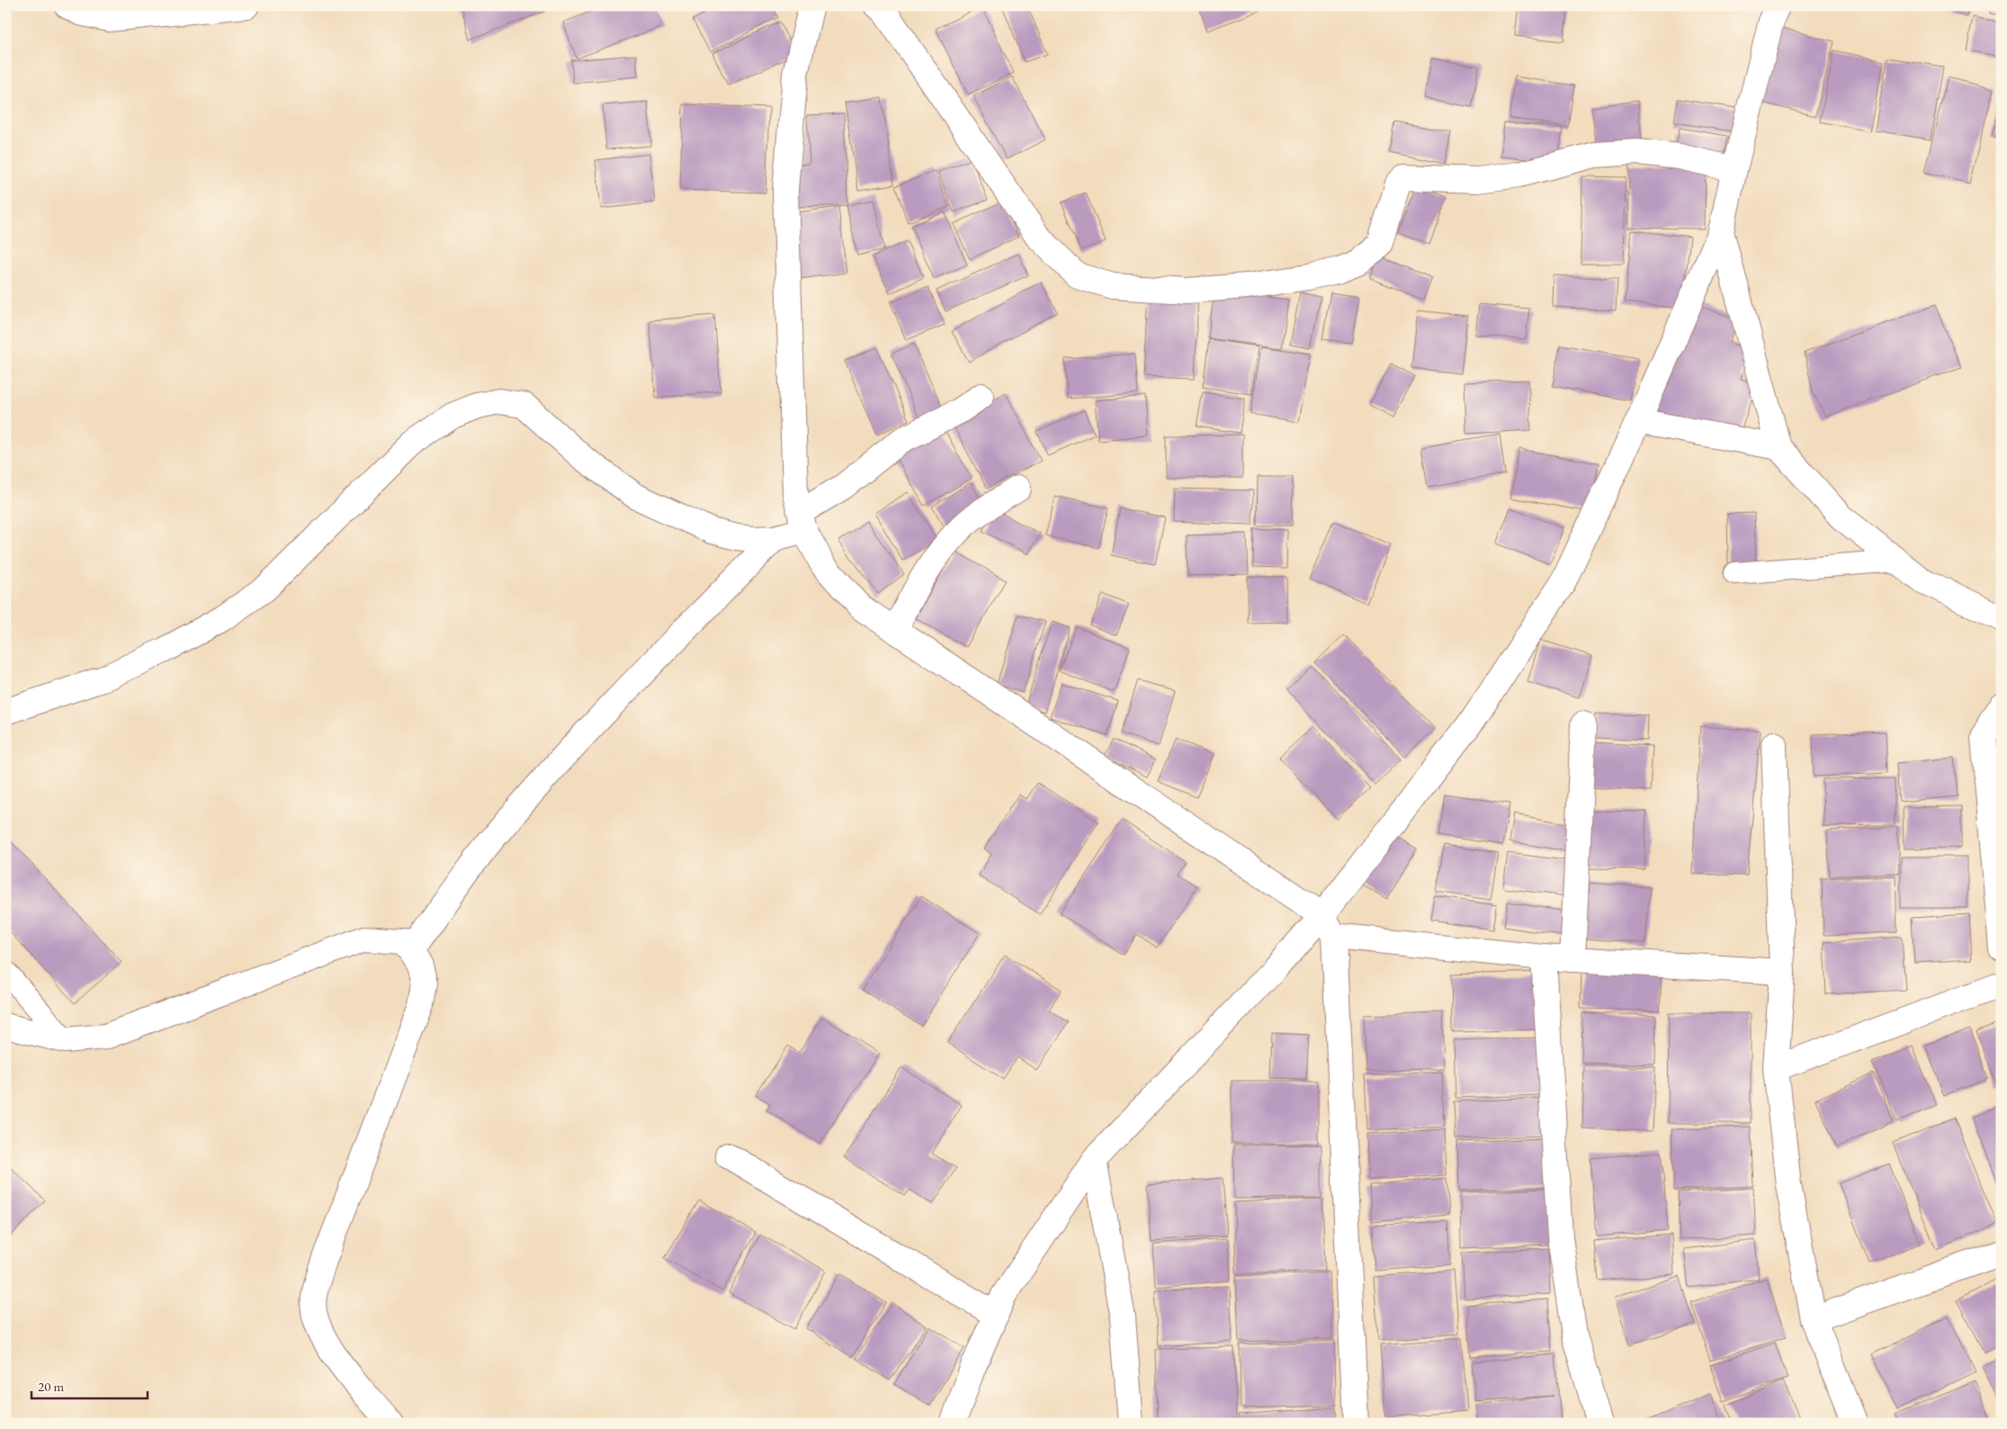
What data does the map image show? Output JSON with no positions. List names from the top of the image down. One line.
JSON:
{"scale_bar":"20 m"}
